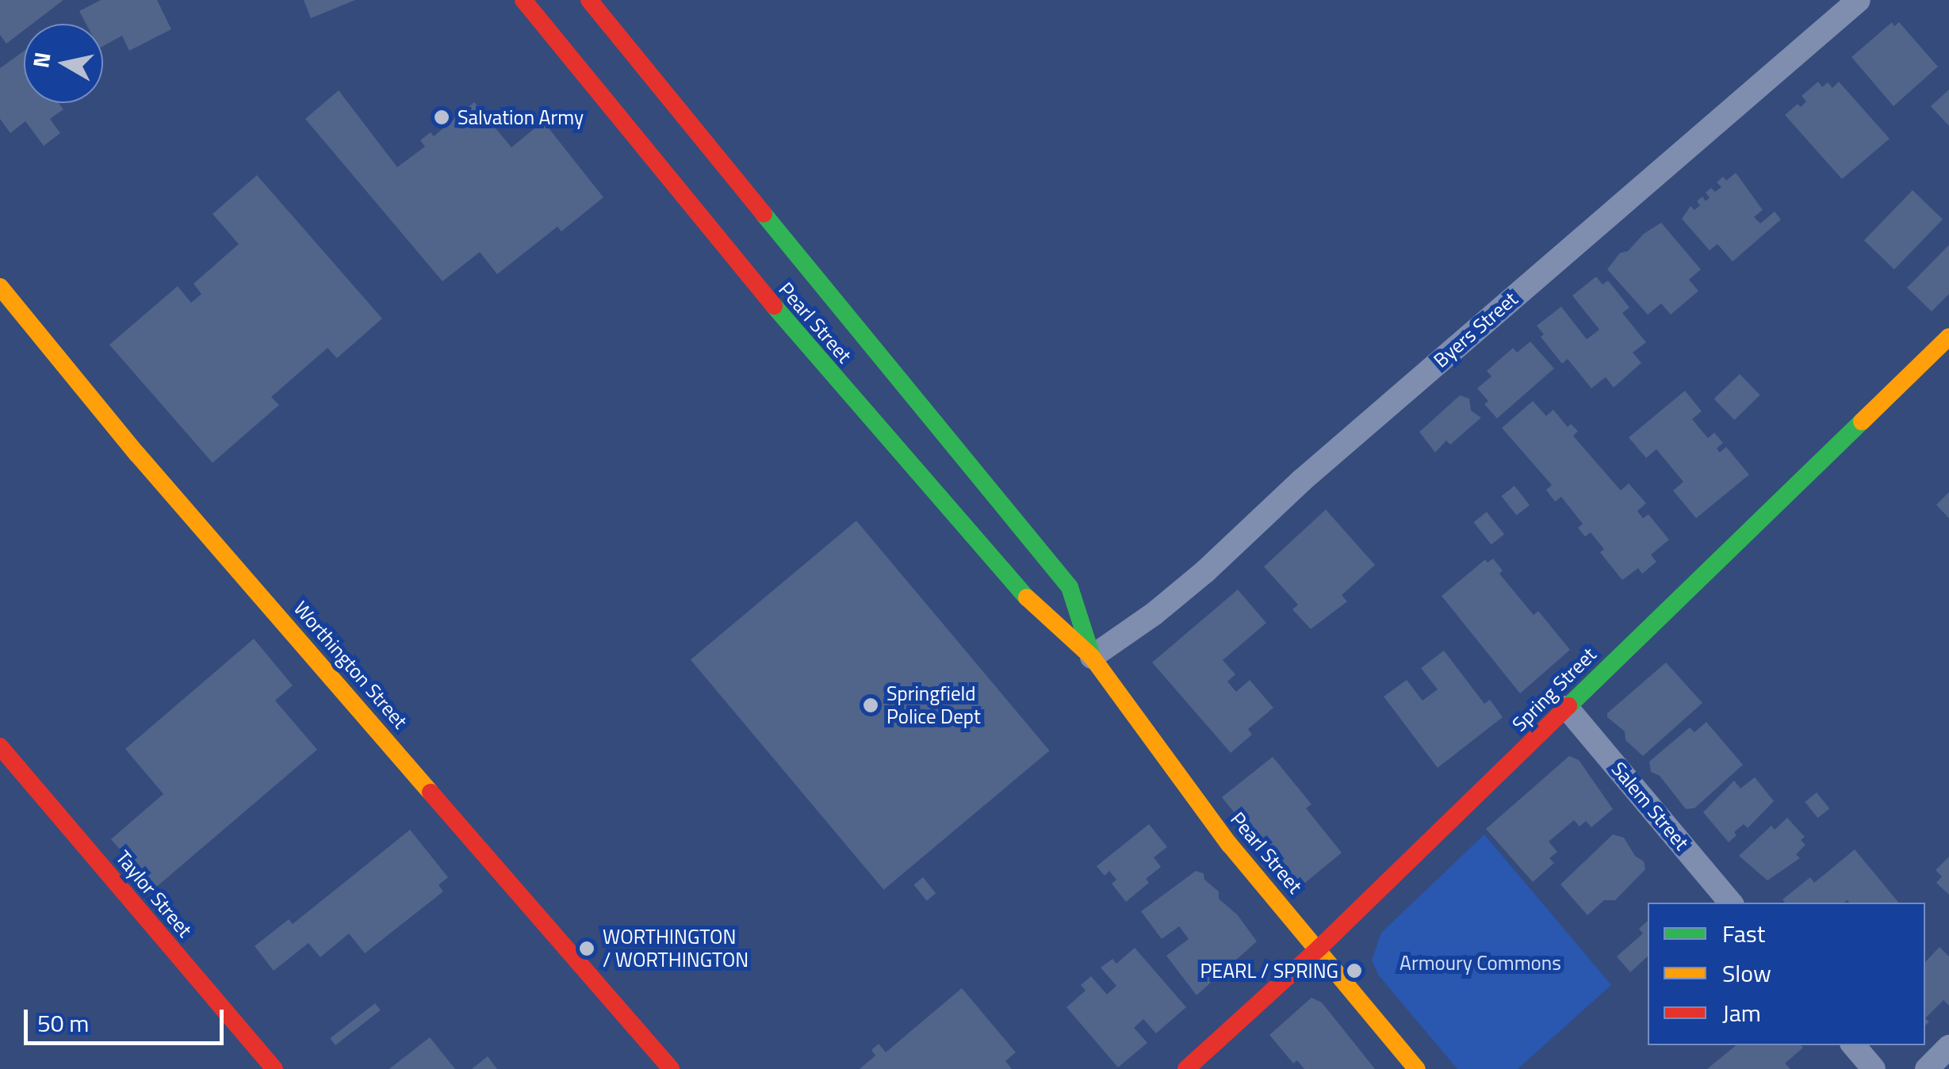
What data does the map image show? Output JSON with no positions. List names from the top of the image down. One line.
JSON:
{"streets":{"street":["Pearl Street","Byers Street","Worthington Street","Spring Street","Salem Street","Taylor Street"]},"crossings":[["Pearl Street","Byers Street"],["Pearl Street","Spring Street"],["Spring Street","Salem Street"]],"parks":["Armoury Commons"],"places":["Salvation Army","Springfield Police Dept","WORTHINGTON / WORTHINGTON","PEARL / SPRING"],"legend":["Fast","Slow","Jam"],"scale_bar":"50 m","north":"left"}
